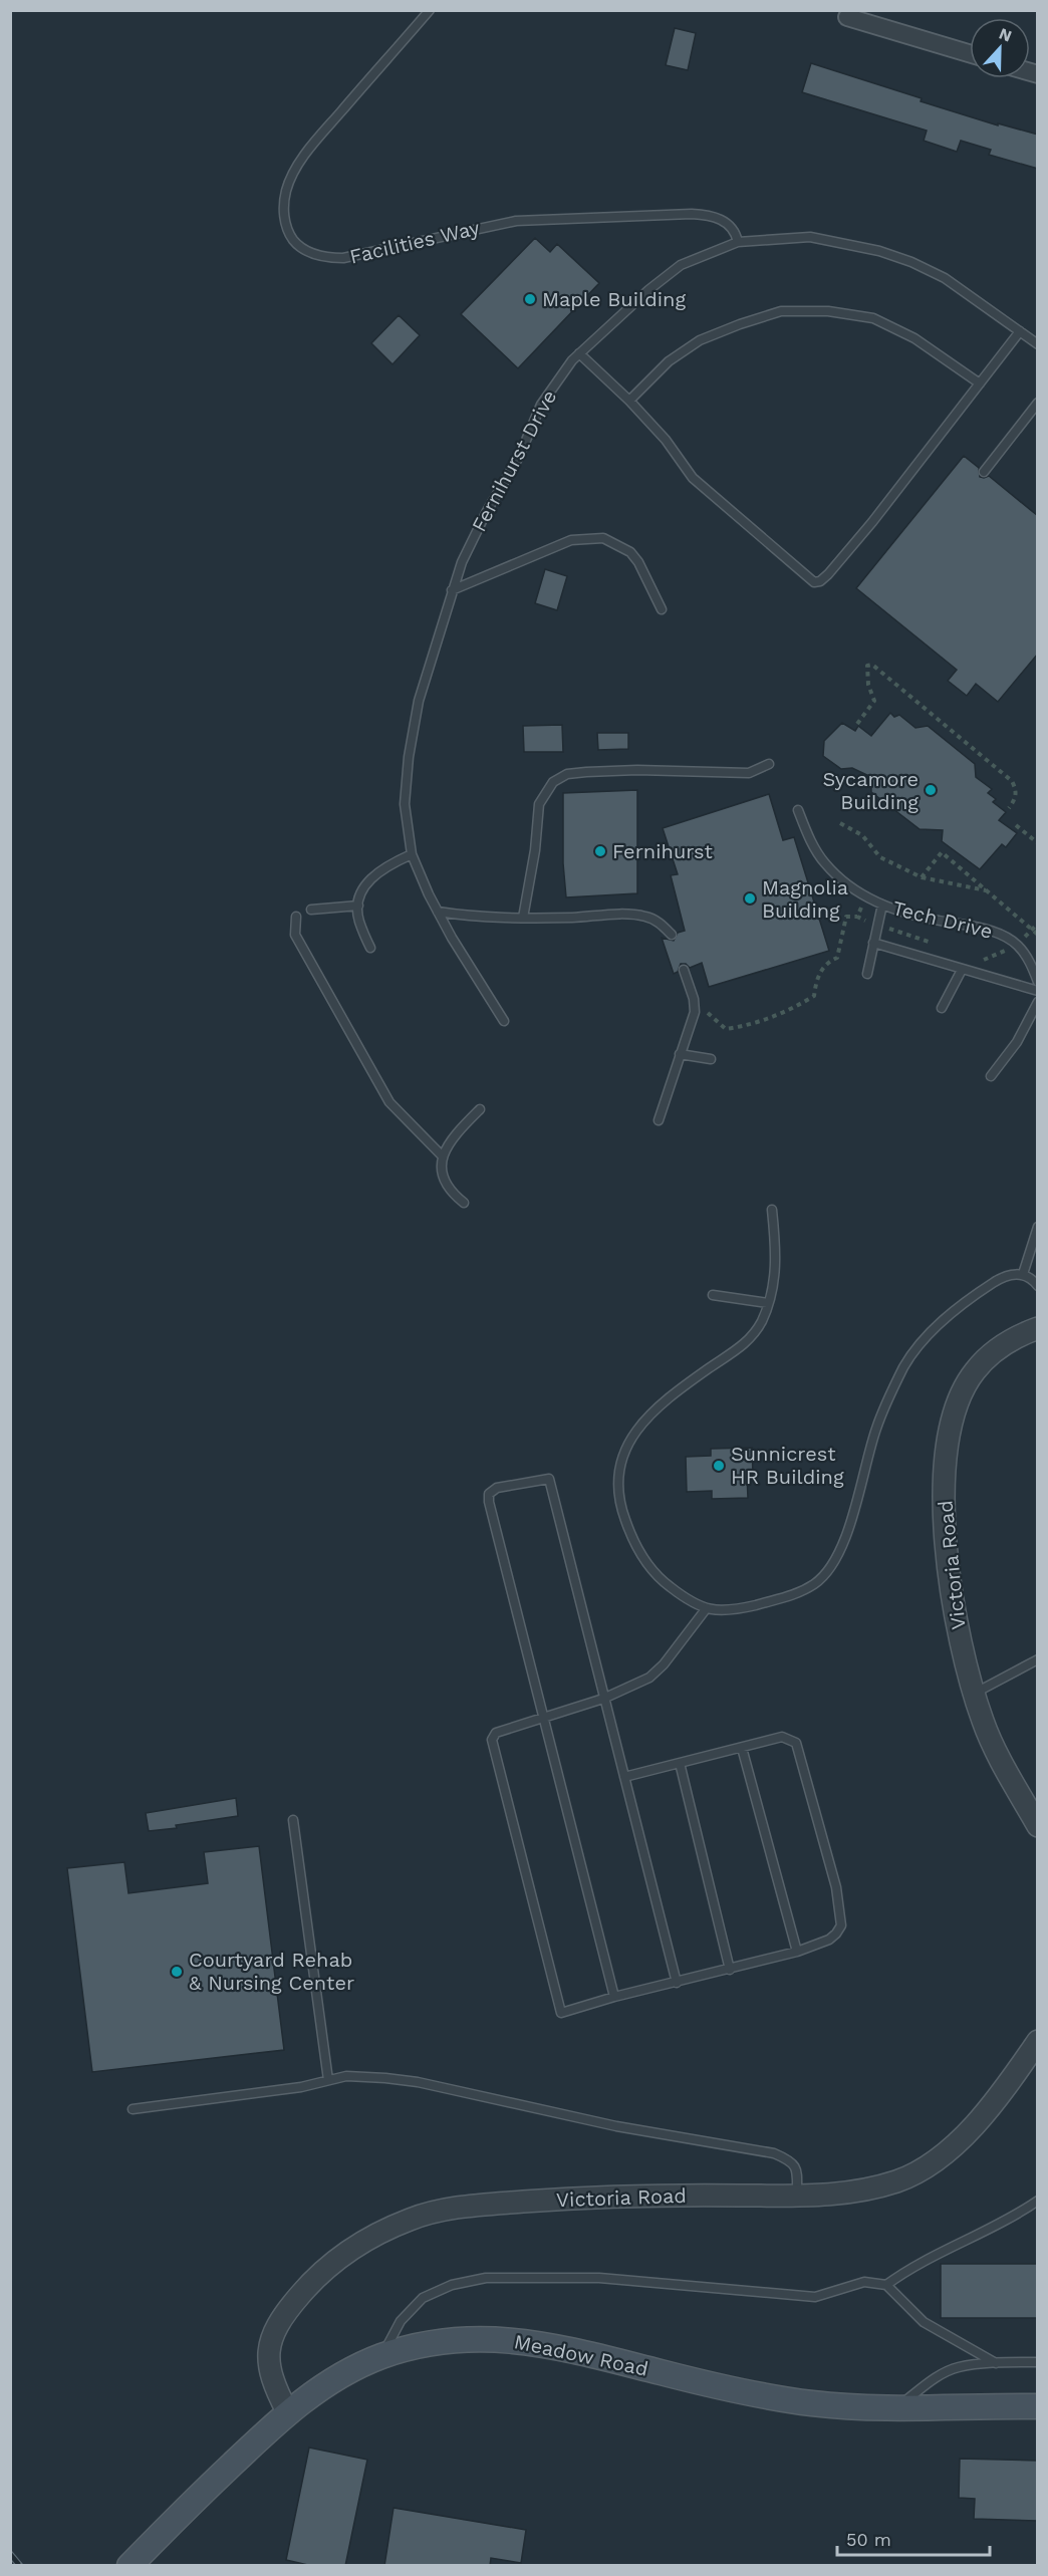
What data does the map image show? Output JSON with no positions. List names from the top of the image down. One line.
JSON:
{"streets":{"main road":["Meadow Road"],"street":["Victoria Road"],"lane":["Facilities Way","Fernihurst Drive","Tech Drive"]},"crossings":[["Facilities Way","Fernihurst Drive"],["Victoria Road","Meadow Road"]],"places":["Maple Building","Sycamore Building","Fernihurst","Magnolia Building","Sunnicrest HR Building","Courtyard Rehab & Nursing Center"],"scale_bar":"50 m","north":"top"}
